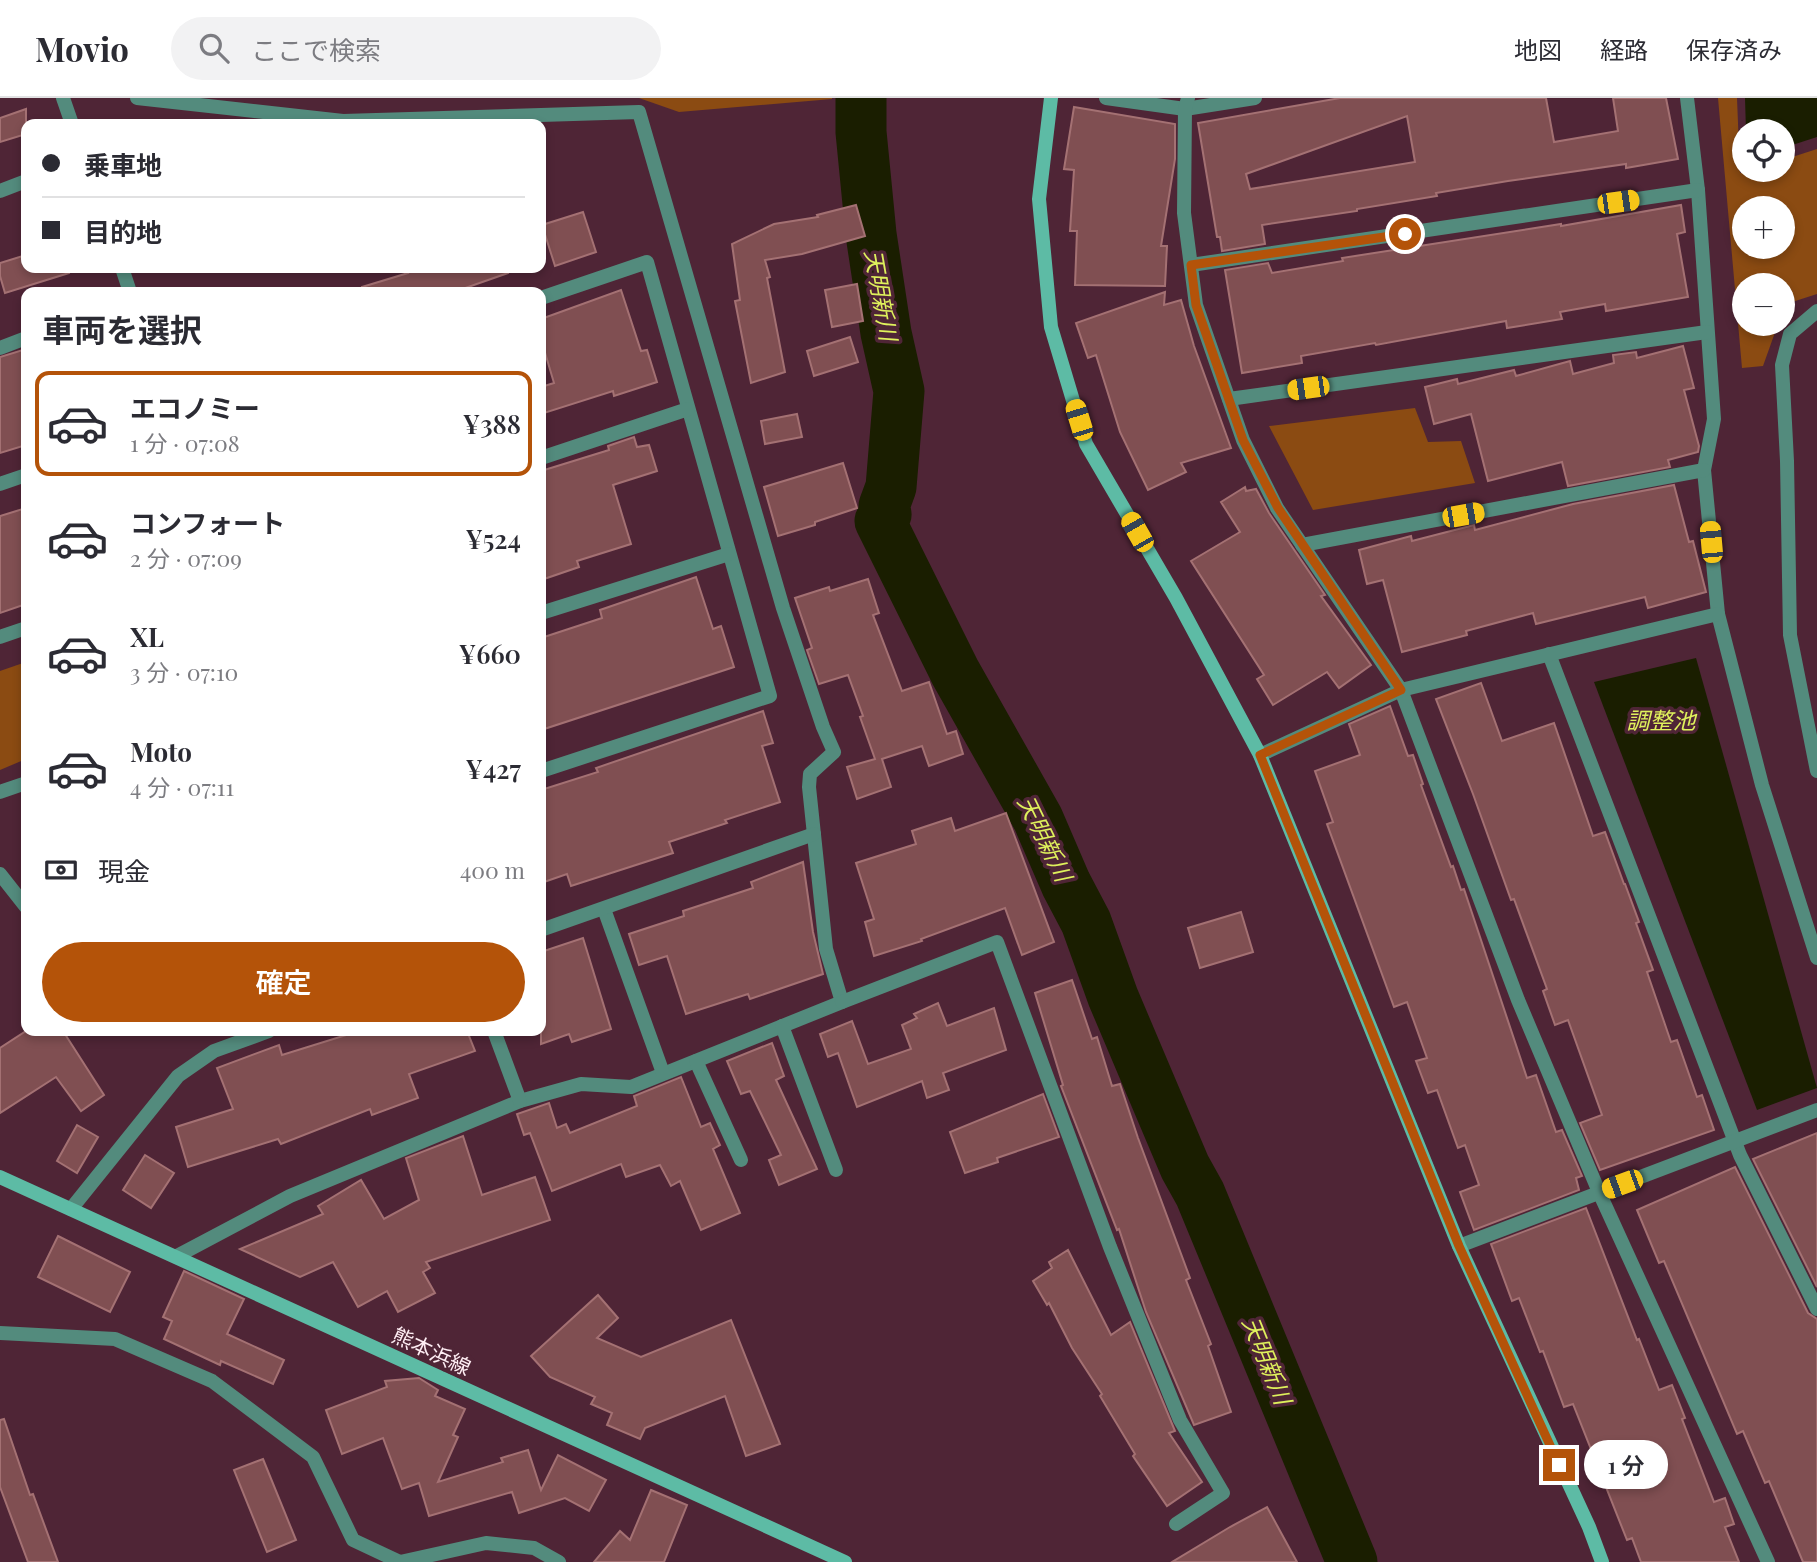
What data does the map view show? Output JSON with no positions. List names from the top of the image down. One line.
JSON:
{"streets":{"street":["熊本浜線"]},"water":["天明新川","調整池"],"page":{"header":"Movio","search":"ここで検索","nav":["地図","経路","保存済み"],"map_buttons":["+","−"],"banner":["乗車地","目的地"],"heading":"車両を選択","list":[{"name":"エコノミー","note":"1 分 · 07:08","value":"¥388"},{"name":"コンフォート","note":"2 分 · 07:09","value":"¥524"},{"name":"XL","note":"3 分 · 07:10","value":"¥660"},{"name":"Moto","note":"4 分 · 07:11","value":"¥427"}],"pay":["現金","400 m"],"buttons":"確定","bubble":"1 分"}}
